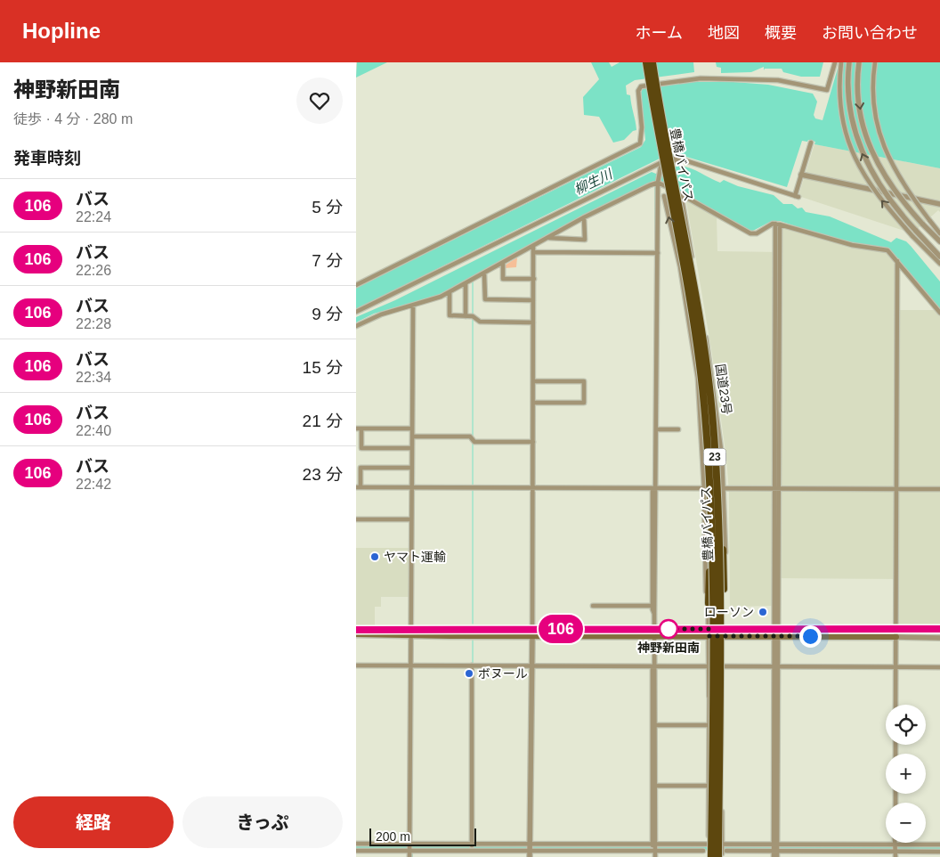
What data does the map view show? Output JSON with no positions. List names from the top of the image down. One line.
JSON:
{"streets":{"highway":["豊橋バイパス","23"],"street":["国道23号"]},"crossings":[["豊橋バイパス","23"],["国道23号","23"]],"water":["柳生川"],"places":["ヤマト運輸","ローソン","神野新田南","ボヌール"],"lines":["bus line 106"],"scale_bar":"200 m","page":{"header":"Hopline","nav":["ホーム","地図","概要","お問い合わせ"],"heading":[["神野新田南","徒歩 · 4 分 · 280 m"],"発車時刻"],"on_map":"106","list":[{"mark":"106","name":"バス","note":"22:24","value":"5 分"},{"mark":"106","name":"バス","note":"22:26","value":"7 分"},{"mark":"106","name":"バス","note":"22:28","value":"9 分"},{"mark":"106","name":"バス","note":"22:34","value":"15 分"},{"mark":"106","name":"バス","note":"22:40","value":"21 分"},{"mark":"106","name":"バス","note":"22:42","value":"23 分"}],"map_buttons":["+","−"],"buttons":["経路","きっぷ"],"scale":"200 m"}}
